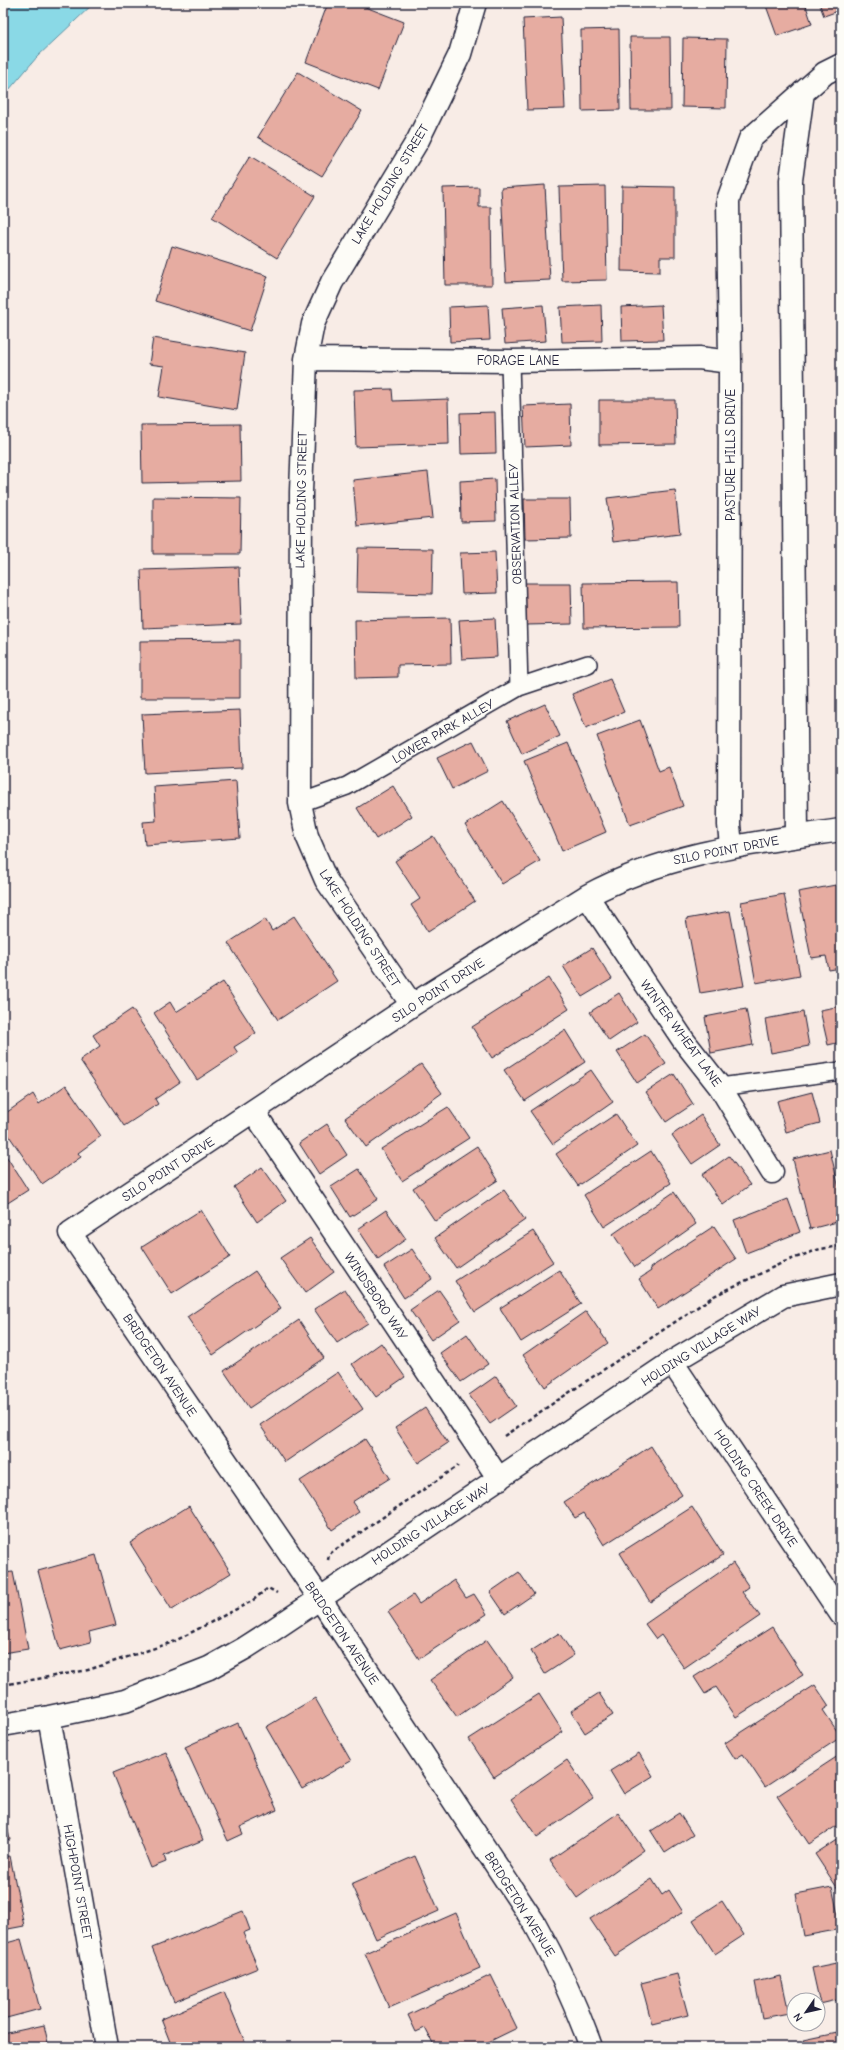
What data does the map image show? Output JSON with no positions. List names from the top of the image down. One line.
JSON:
{"streets":{"street":["LAKE HOLDING STREET","FORAGE LANE","PASTURE HILLS DRIVE","SILO POINT DRIVE","WINTER WHEAT LANE","WINDSBORO WAY","HOLDING VILLAGE WAY","BRIDGETON AVENUE","HOLDING CREEK DRIVE","HIGHPOINT STREET"],"lane":["OBSERVATION ALLEY","LOWER PARK ALLEY"]},"crossings":[["LAKE HOLDING STREET","FORAGE LANE"],["LAKE HOLDING STREET","LOWER PARK ALLEY"],["LAKE HOLDING STREET","SILO POINT DRIVE"],["FORAGE LANE","PASTURE HILLS DRIVE"],["FORAGE LANE","OBSERVATION ALLEY"],["PASTURE HILLS DRIVE","SILO POINT DRIVE"],["OBSERVATION ALLEY","LOWER PARK ALLEY"],["SILO POINT DRIVE","WINTER WHEAT LANE"],["SILO POINT DRIVE","WINDSBORO WAY"],["SILO POINT DRIVE","BRIDGETON AVENUE"],["WINDSBORO WAY","HOLDING VILLAGE WAY"],["HOLDING VILLAGE WAY","BRIDGETON AVENUE"],["HOLDING VILLAGE WAY","HOLDING CREEK DRIVE"],["HOLDING VILLAGE WAY","HIGHPOINT STREET"]],"north":"bottom left"}
